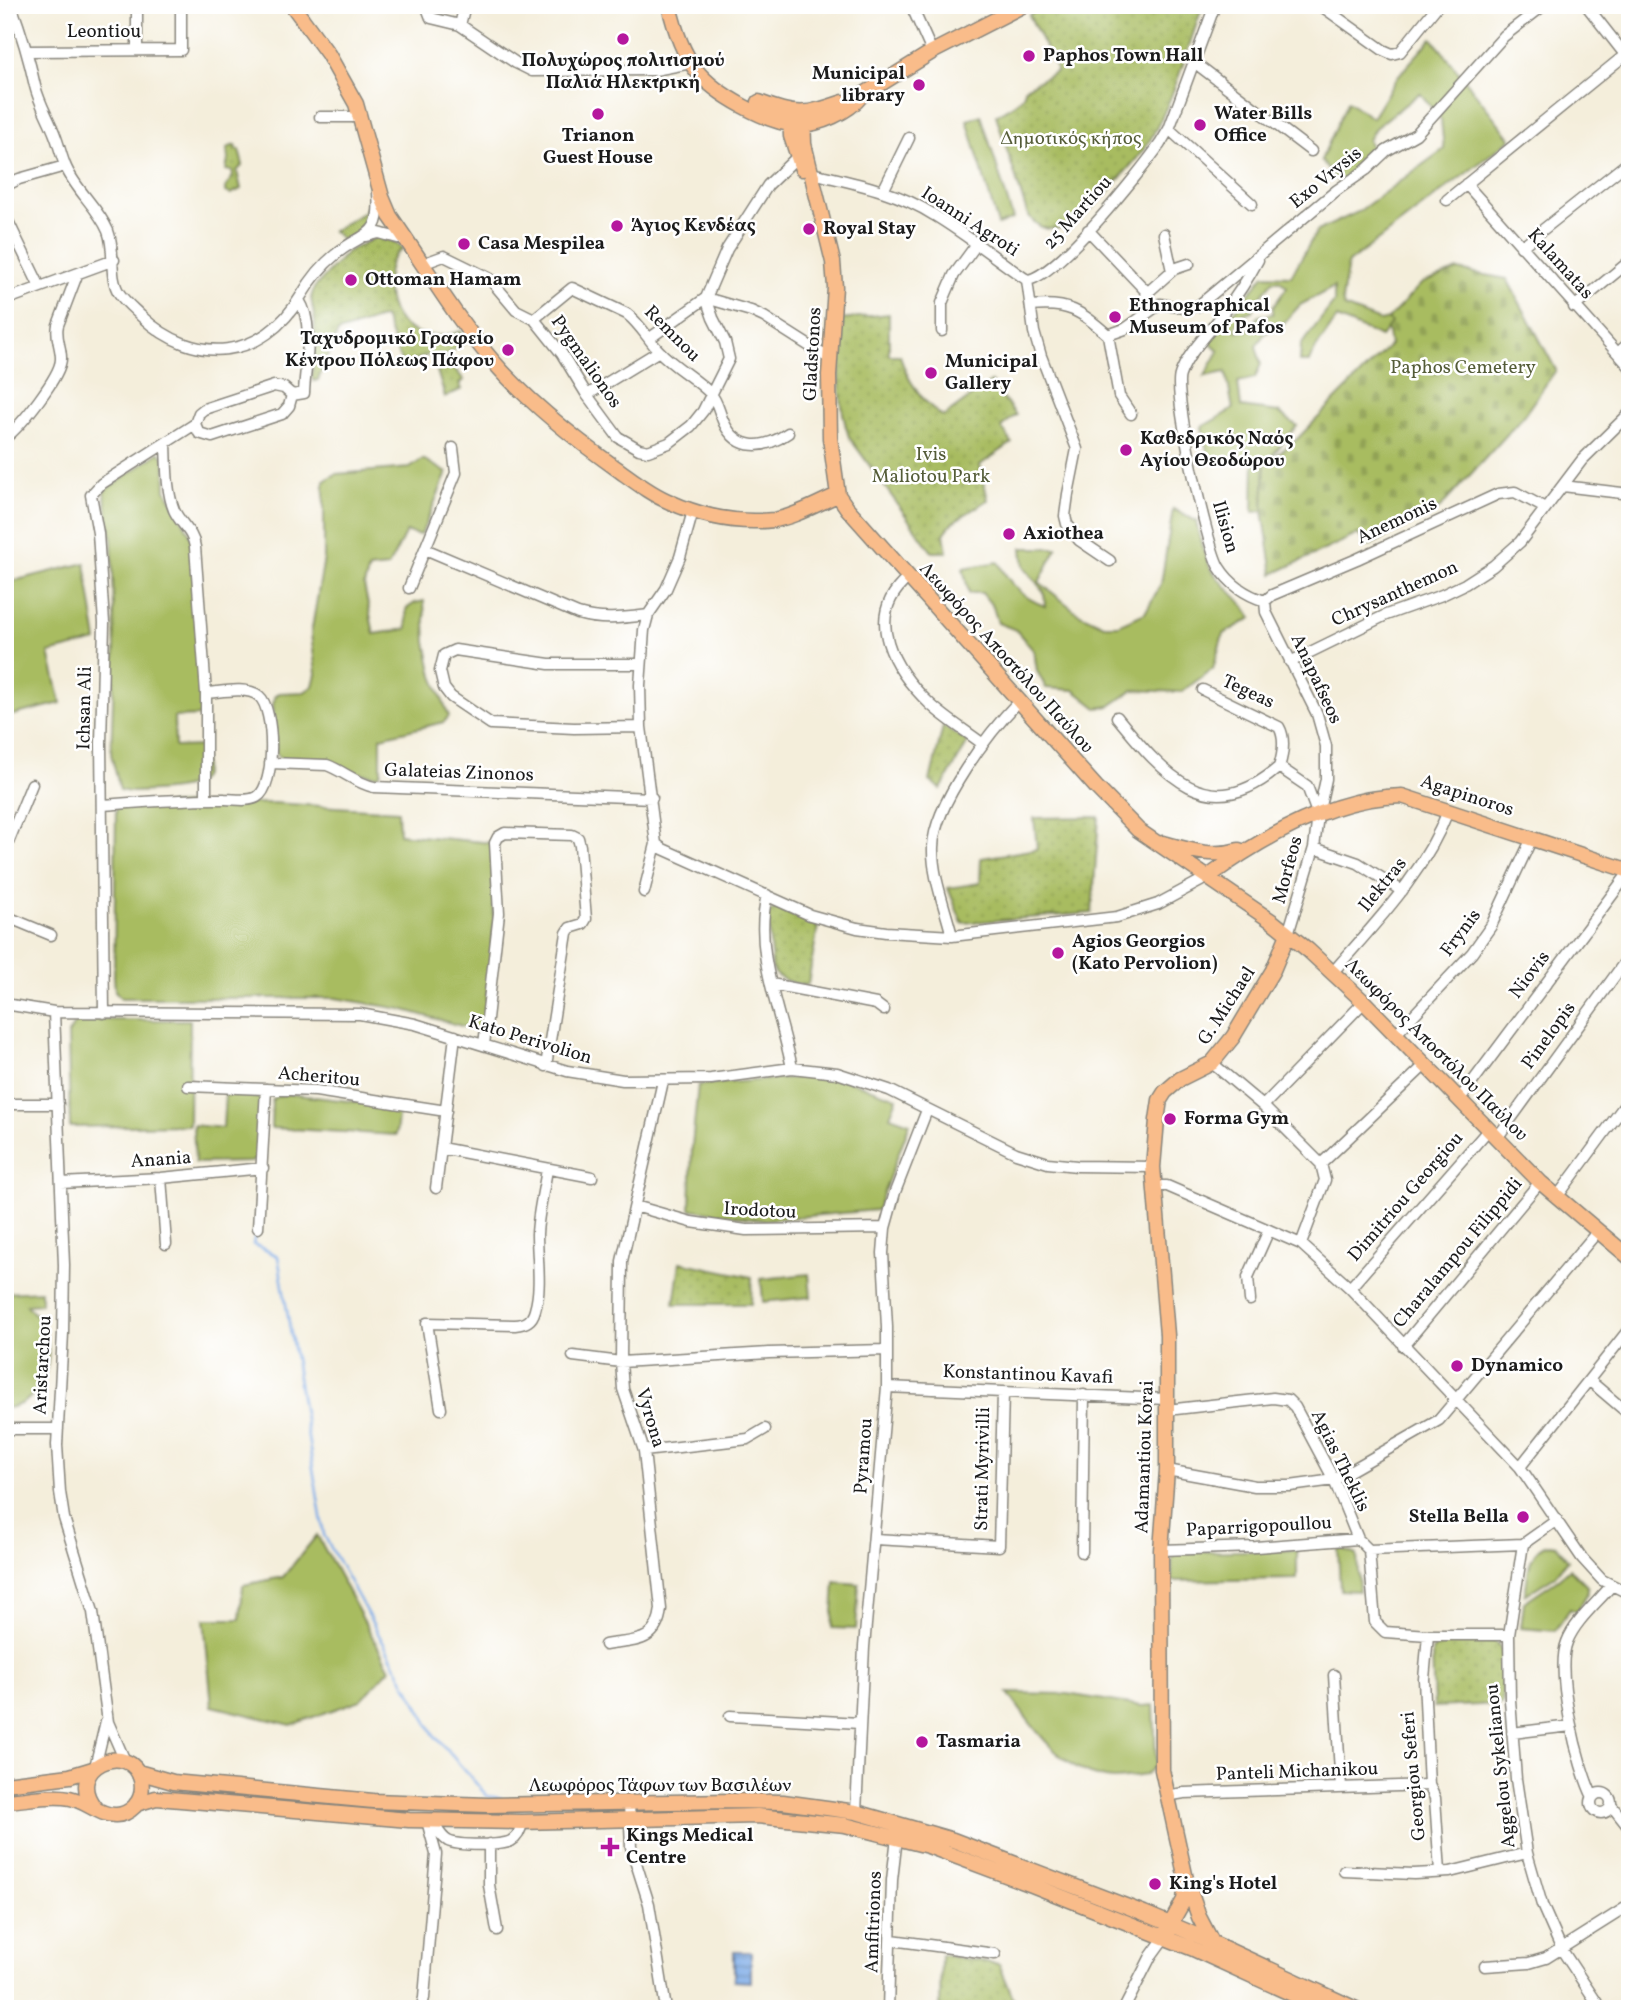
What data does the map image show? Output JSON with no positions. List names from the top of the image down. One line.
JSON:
{"streets":{"main road":["Gladstonos","Λεωφόρος Αποστόλου Παύλου","Agapinoros","G. Michael","Adamantiou Korai","Λεωφόρος Τάφων των Βασιλέων"],"street":["Leontiou","Exo Vrysis","25 Martiou","Ioanni Agroti","Kalamatas","Remnou","Pygmalionos","Anemonis","Ilision","Chrysanthemon","Anapafseos","Tegeas","Ichsan Ali","Galateias Zinonos","Morfeos","Ilektras","Frynis","Niovis","Pinelopis","Kato Perivolion","Acheritou","Anania","Dimitriou Georgiou","Irodotou","Charalampou Filippidi","Aristarchou","Konstantinou Kavafi","Vyrona","Pyramou","Agias Theklis","Strati Myrivilli","Paparrigopoullou","Aggelou Sykelianou","Panteli Michanikou","Georgiou Seferi","Amfitrionos"]},"crossings":[["Exo Vrysis","Ilision"],["25 Martiou","Ioanni Agroti"],["Ioanni Agroti","Gladstonos"],["Remnou","Pygmalionos"],["Gladstonos","Λεωφόρος Αποστόλου Παύλου"],["Anemonis","Ilision"],["Anemonis","Chrysanthemon"],["Anemonis","Anapafseos"],["Ilision","Anapafseos"],["Chrysanthemon","Anapafseos"],["Λεωφόρος Αποστόλου Παύλου","Morfeos"],["Λεωφόρος Αποστόλου Παύλου","Ilektras"],["Λεωφόρος Αποστόλου Παύλου","Frynis"],["Λεωφόρος Αποστόλου Παύλου","Niovis"],["Λεωφόρος Αποστόλου Παύλου","G. Michael"],["Λεωφόρος Αποστόλου Παύλου","Pinelopis"],["Λεωφόρος Αποστόλου Παύλου","Dimitriou Georgiou"],["Λεωφόρος Αποστόλου Παύλου","Charalampou Filippidi"],["Anapafseos","Agapinoros"],["Anapafseos","Morfeos"],["Ichsan Ali","Kato Perivolion"],["Agapinoros","Morfeos"],["Agapinoros","Ilektras"],["Agapinoros","Frynis"],["Agapinoros","Niovis"],["Morfeos","G. Michael"],["G. Michael","Adamantiou Korai"],["Pinelopis","Dimitriou Georgiou"],["Kato Perivolion","Aristarchou"],["Kato Perivolion","Vyrona"],["Kato Perivolion","Pyramou"],["Kato Perivolion","Adamantiou Korai"],["Anania","Aristarchou"],["Irodotou","Vyrona"],["Irodotou","Pyramou"],["Aristarchou","Λεωφόρος Τάφων των Βασιλέων"],["Konstantinou Kavafi","Pyramou"],["Konstantinou Kavafi","Adamantiou Korai"],["Konstantinou Kavafi","Agias Theklis"],["Konstantinou Kavafi","Strati Myrivilli"],["Pyramou","Strati Myrivilli"],["Pyramou","Λεωφόρος Τάφων των Βασιλέων"],["Adamantiou Korai","Paparrigopoullou"],["Adamantiou Korai","Panteli Michanikou"],["Adamantiou Korai","Λεωφόρος Τάφων των Βασιλέων"],["Agias Theklis","Paparrigopoullou"],["Panteli Michanikou","Georgiou Seferi"],["Λεωφόρος Τάφων των Βασιλέων","Amfitrionos"]],"parks":["Δημοτικός κήπος","Paphos Cemetery","Ivis Maliotou Park"],"places":{"other":["Πολυχώρος πολιτισμού Παλιά Ηλεκτρική","Paphos Town Hall","Municipal library","Trianon Guest House","Water Bills Office","Άγιος Κενδέας","Royal Stay","Casa Mespilea","Ottoman Hamam","Ethnographical Museum of Pafos","Ταχυδρομικό Γραφείο Κέντρου Πόλεως Πάφου","Municipal Gallery","Καθεδρικός Ναός Αγίου Θεοδώρου","Axiothea","Agios Georgios (Kato Pervolion)","Forma Gym","Dynamico","Stella Bella","Tasmaria","King's Hotel"],"health":["Kings Medical Centre"]}}
